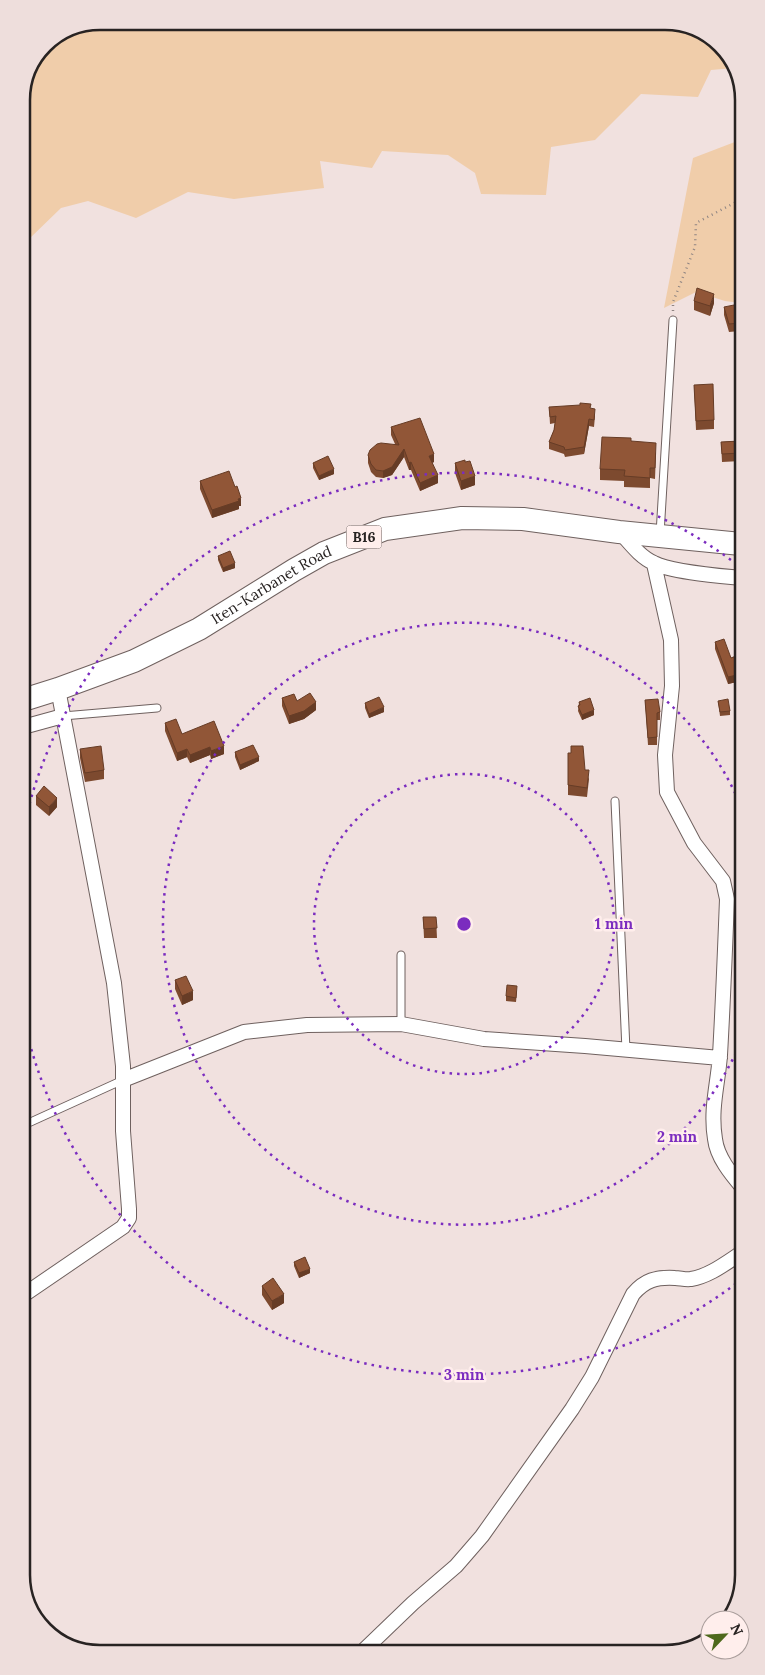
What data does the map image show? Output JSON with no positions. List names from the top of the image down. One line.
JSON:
{"streets":{"main road":["B16","Iten-Karbanet Road"]},"north":"top right","rings":["1 min","2 min","3 min"]}
